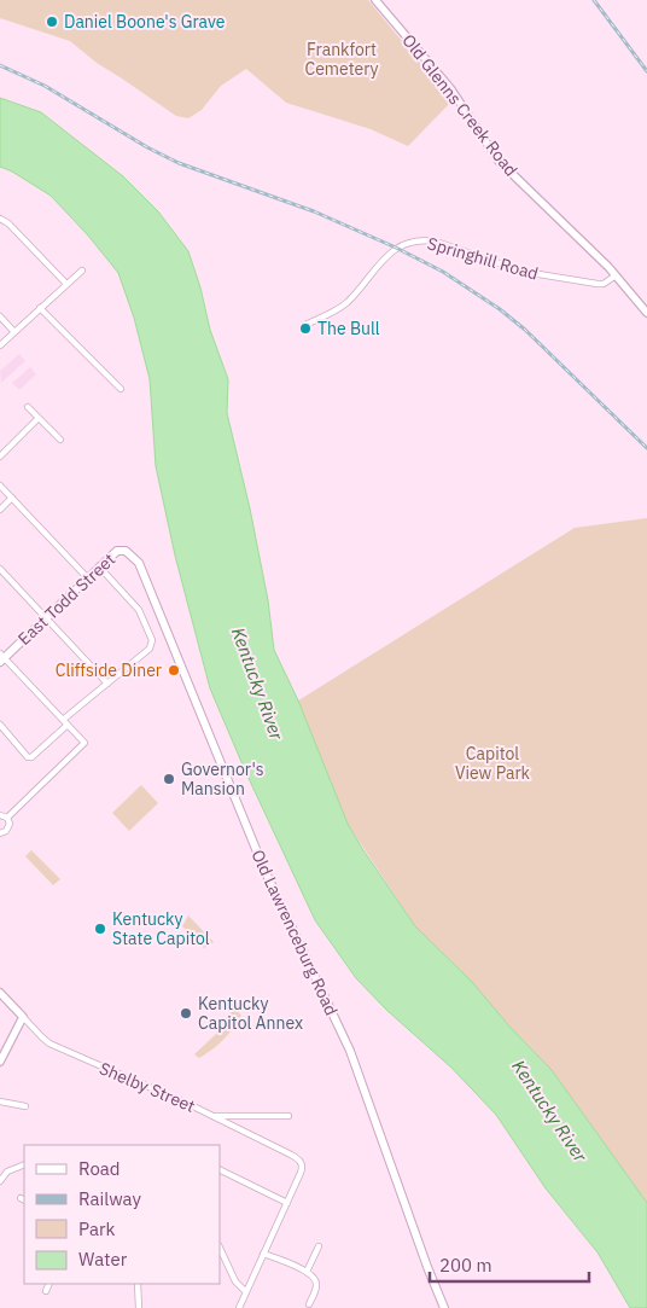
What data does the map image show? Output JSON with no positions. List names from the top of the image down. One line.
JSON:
{"streets":{"main road":["East Todd Street","Old Lawrenceburg Road"],"street":["Old Glenns Creek Road","Springhill Road","Shelby Street"]},"crossings":[["Old Glenns Creek Road","Springhill Road"],["East Todd Street","Old Lawrenceburg Road"]],"water":["Kentucky River"],"parks":["Frankfort Cemetery","Capitol View Park"],"places":["Daniel Boone's Grave","The Bull","Cliffside Diner","Governor's Mansion","Kentucky State Capitol","Kentucky Capitol Annex"],"legend":["Road","Railway","Park","Water"],"scale_bar":"200 m"}
